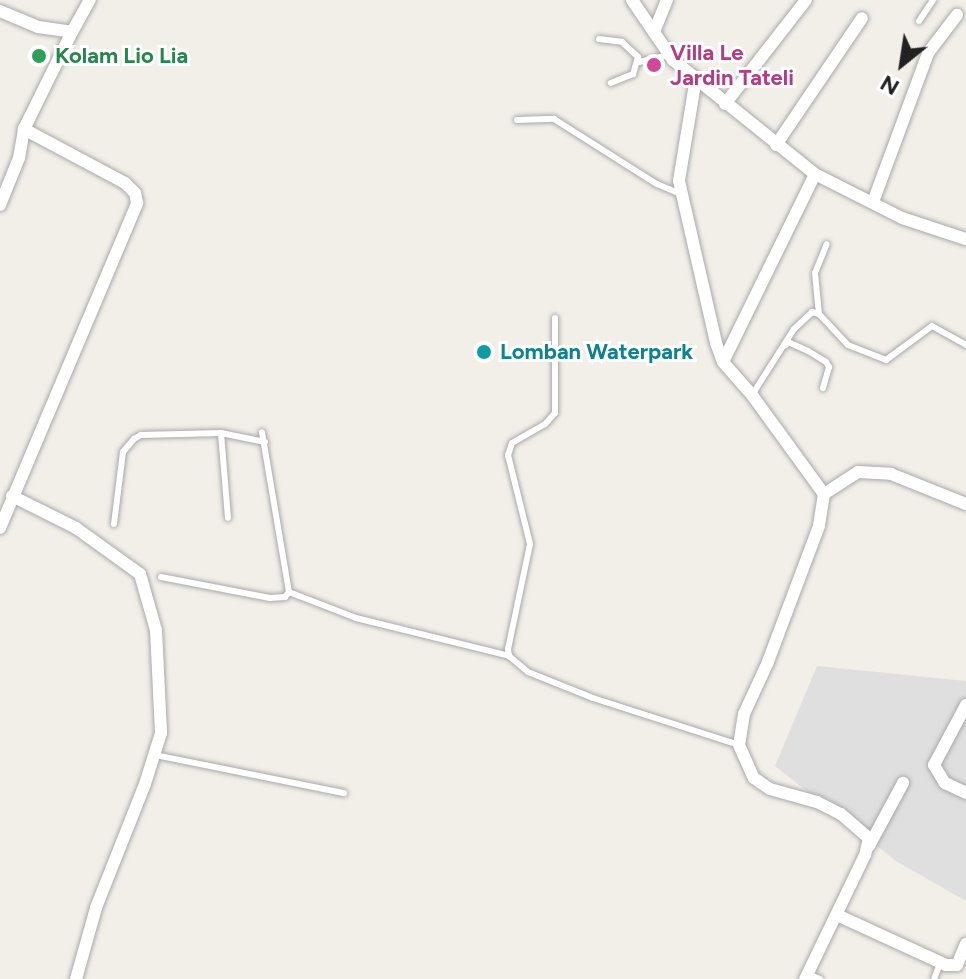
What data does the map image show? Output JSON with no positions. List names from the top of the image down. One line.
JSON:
{"places":["Kolam Lio Lia","Villa Le Jardin Tateli","Lomban Waterpark"],"north":"bottom left"}
